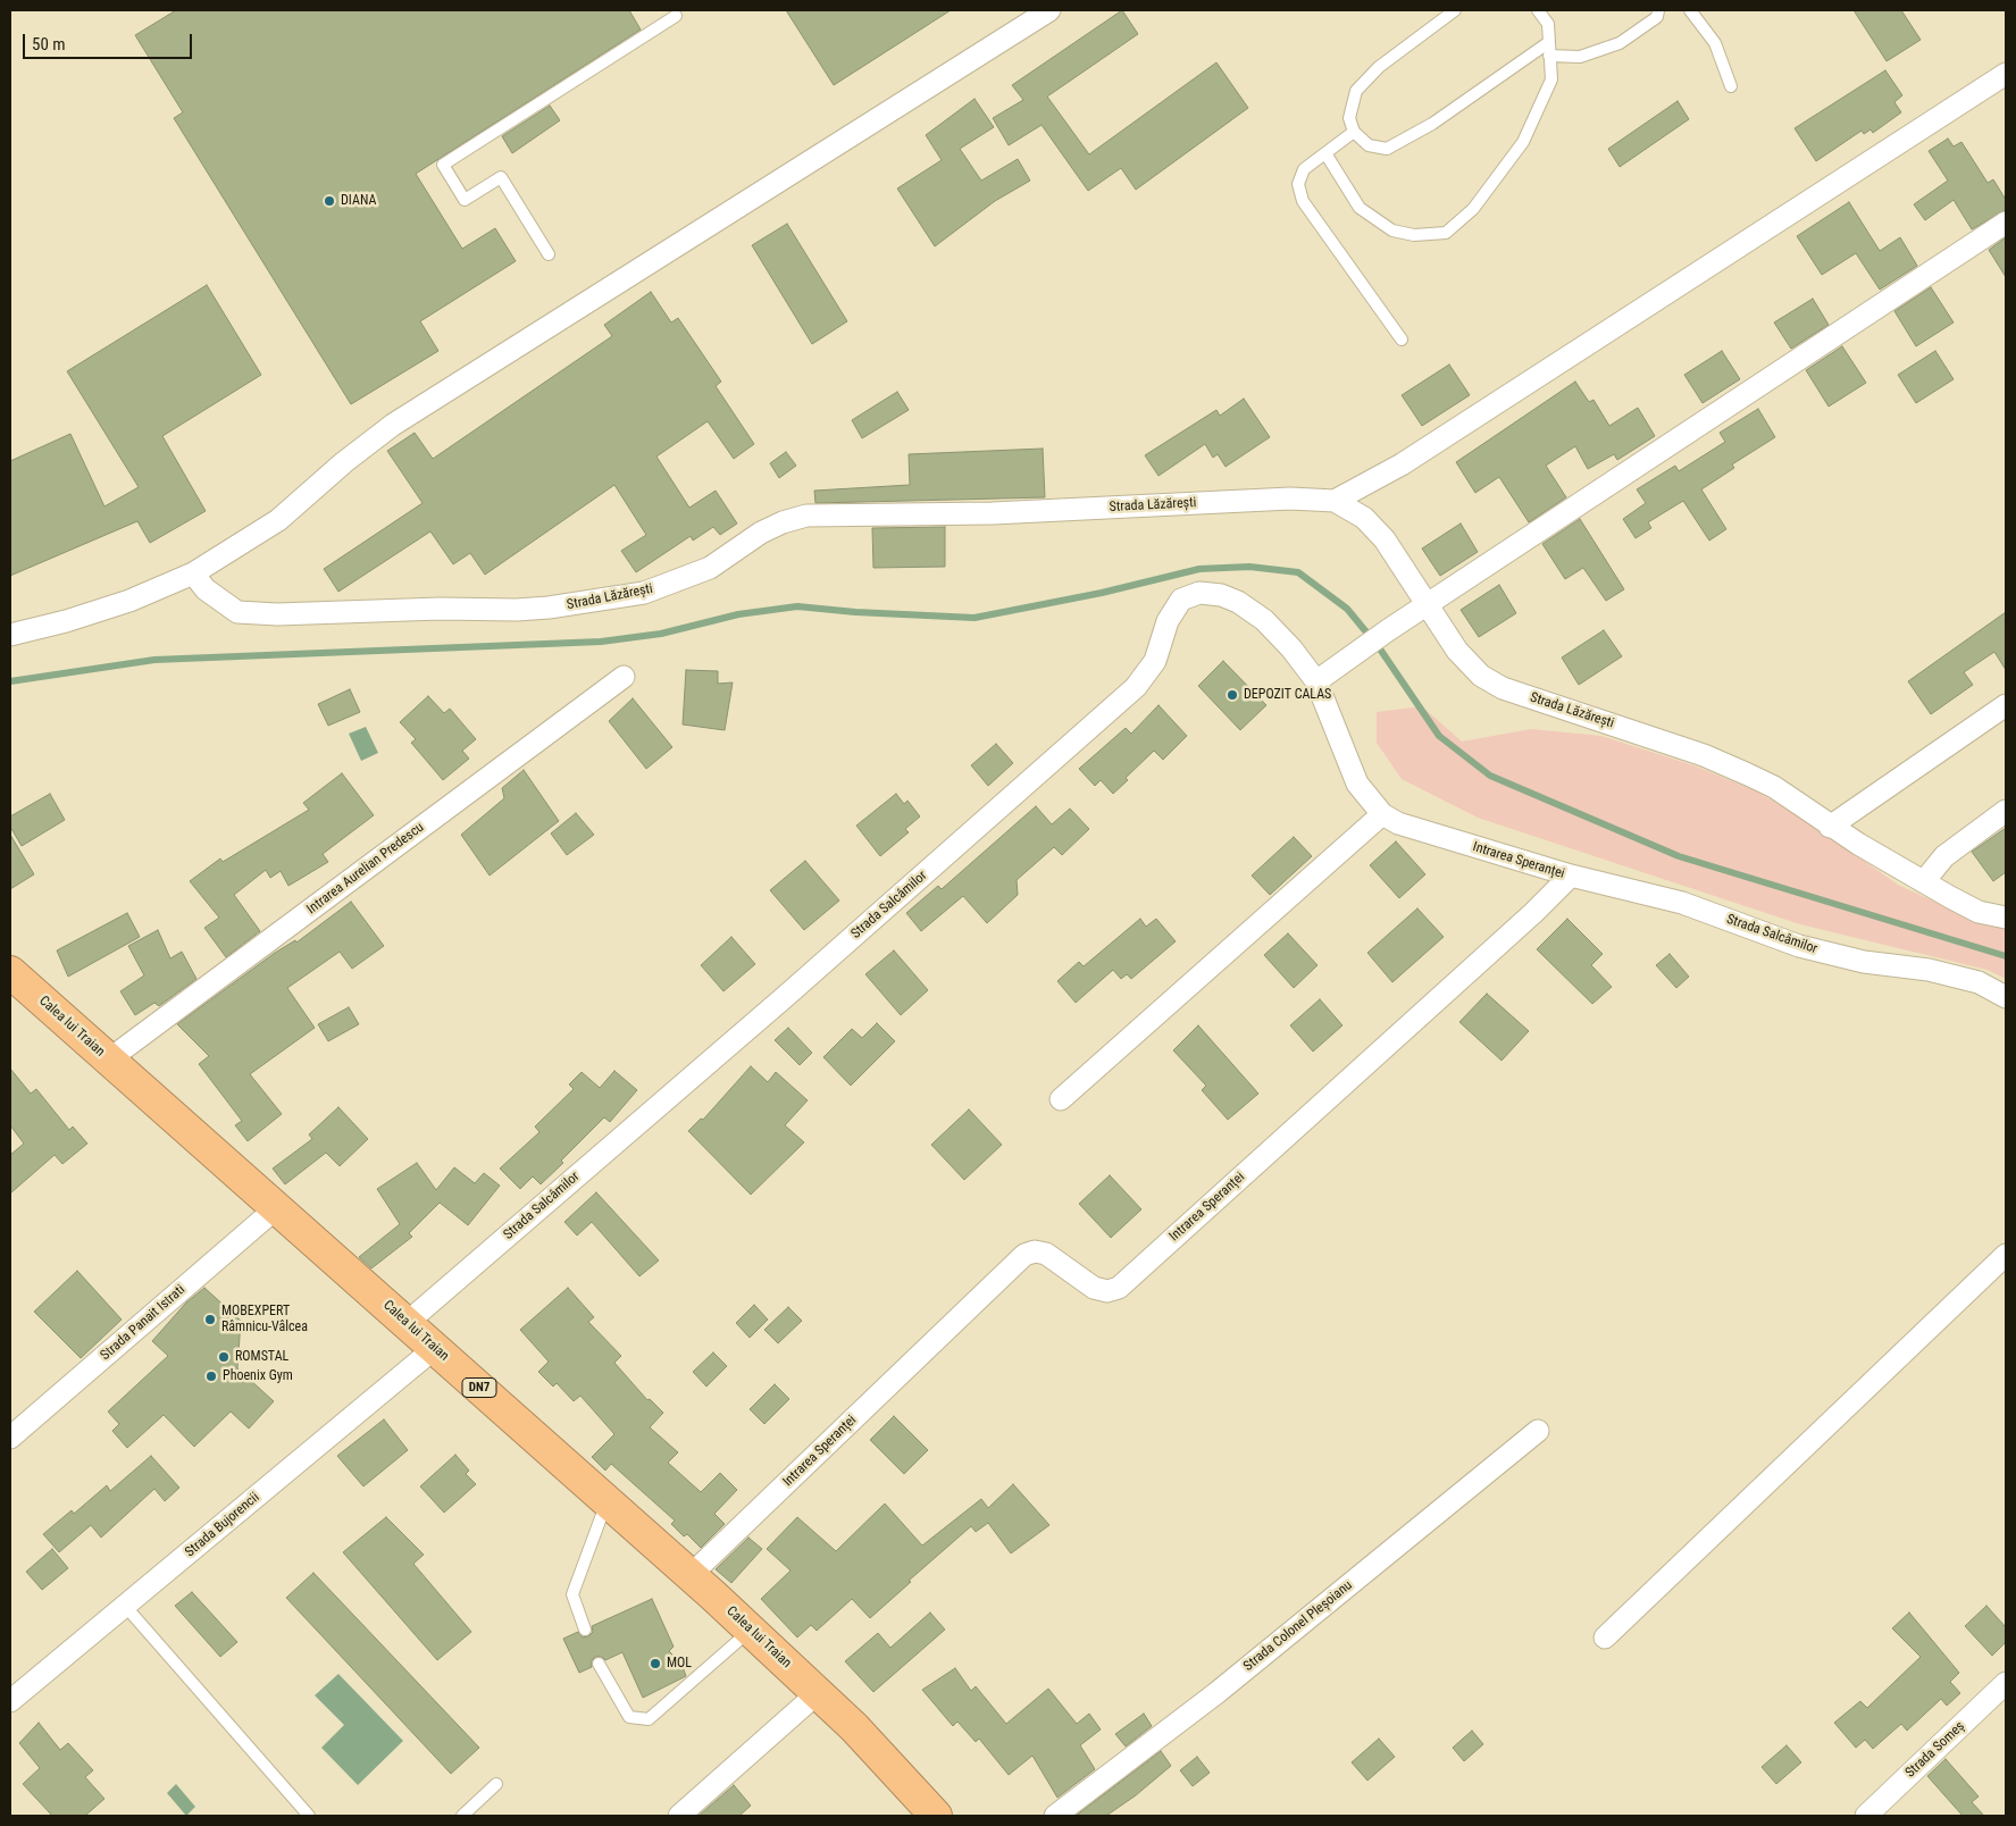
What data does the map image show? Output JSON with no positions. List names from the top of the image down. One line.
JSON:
{"streets":{"highway":["Calea lui Traian","DN7"],"street":["Strada Lăzărești","Intrarea Speranței","Intrarea Aurelian Predescu","Strada Salcâmilor","Strada Panait Istrati","Strada Bujorencii","Strada Colonel Pleșoianu","Strada Someș"]},"crossings":[["Intrarea Speranței","Strada Salcâmilor"],["Intrarea Speranței","Calea lui Traian"],["Intrarea Aurelian Predescu","Calea lui Traian"],["Strada Salcâmilor","Calea lui Traian"],["Calea lui Traian","Strada Panait Istrati"],["Calea lui Traian","Strada Bujorencii"]],"places":["DIANA","DEPOZIT CALAS","MOBEXPERT Râmnicu-Vâlcea","ROMSTAL","Phoenix Gym","MOL"],"scale_bar":"50 m"}
